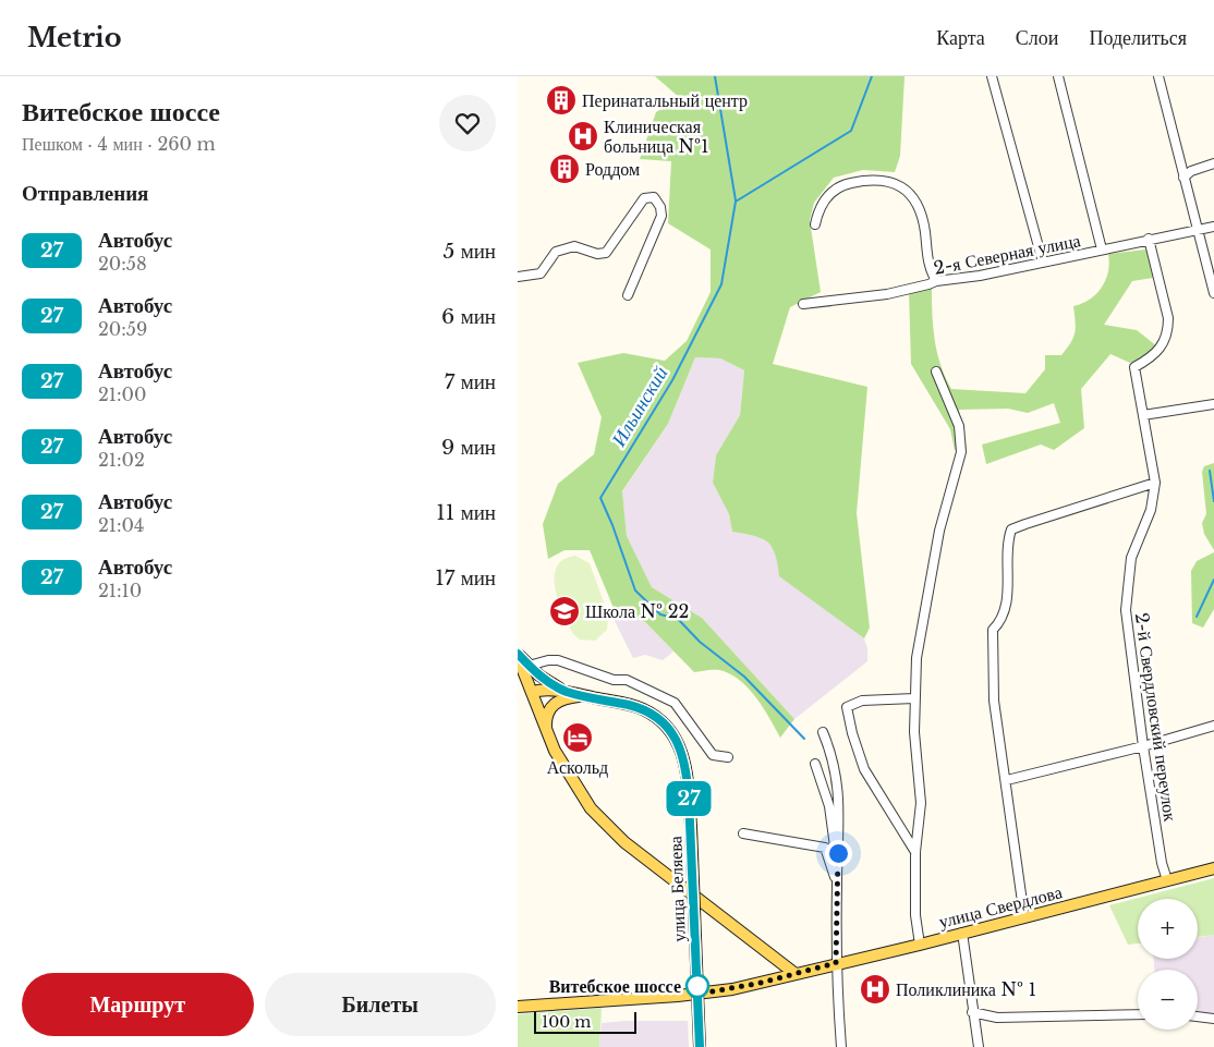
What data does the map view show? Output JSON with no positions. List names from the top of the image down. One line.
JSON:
{"streets":{"main road":["улица Беляева","улица Свердлова"],"street":["2-я Северная улица","2-й Свердловский переулок"]},"crossings":[["2-й Свердловский переулок","улица Свердлова"]],"water":["Ильинский"],"places":{"building":["Перинатальный центр","Роддом"],"hospital":["Клиническая больница №1","Поликлиника № 1"],"school or university":["Школа № 22"],"hotel":["Аскольд"],"other":["Витебское шоссе"]},"lines":["bus line 27"],"scale_bar":"100 m","page":{"header":"Metrio","nav":["Карта","Слои","Поделиться"],"heading":[["Витебское шоссе","Пешком · 4 мин · 260 m"],"Отправления"],"on_map":"27","list":[{"mark":"27","name":"Автобус","note":"20:58","value":"5 мин"},{"mark":"27","name":"Автобус","note":"20:59","value":"6 мин"},{"mark":"27","name":"Автобус","note":"21:00","value":"7 мин"},{"mark":"27","name":"Автобус","note":"21:02","value":"9 мин"},{"mark":"27","name":"Автобус","note":"21:04","value":"11 мин"},{"mark":"27","name":"Автобус","note":"21:10","value":"17 мин"}],"map_buttons":["+","−"],"buttons":["Маршрут","Билеты"],"scale":"100 m"}}
